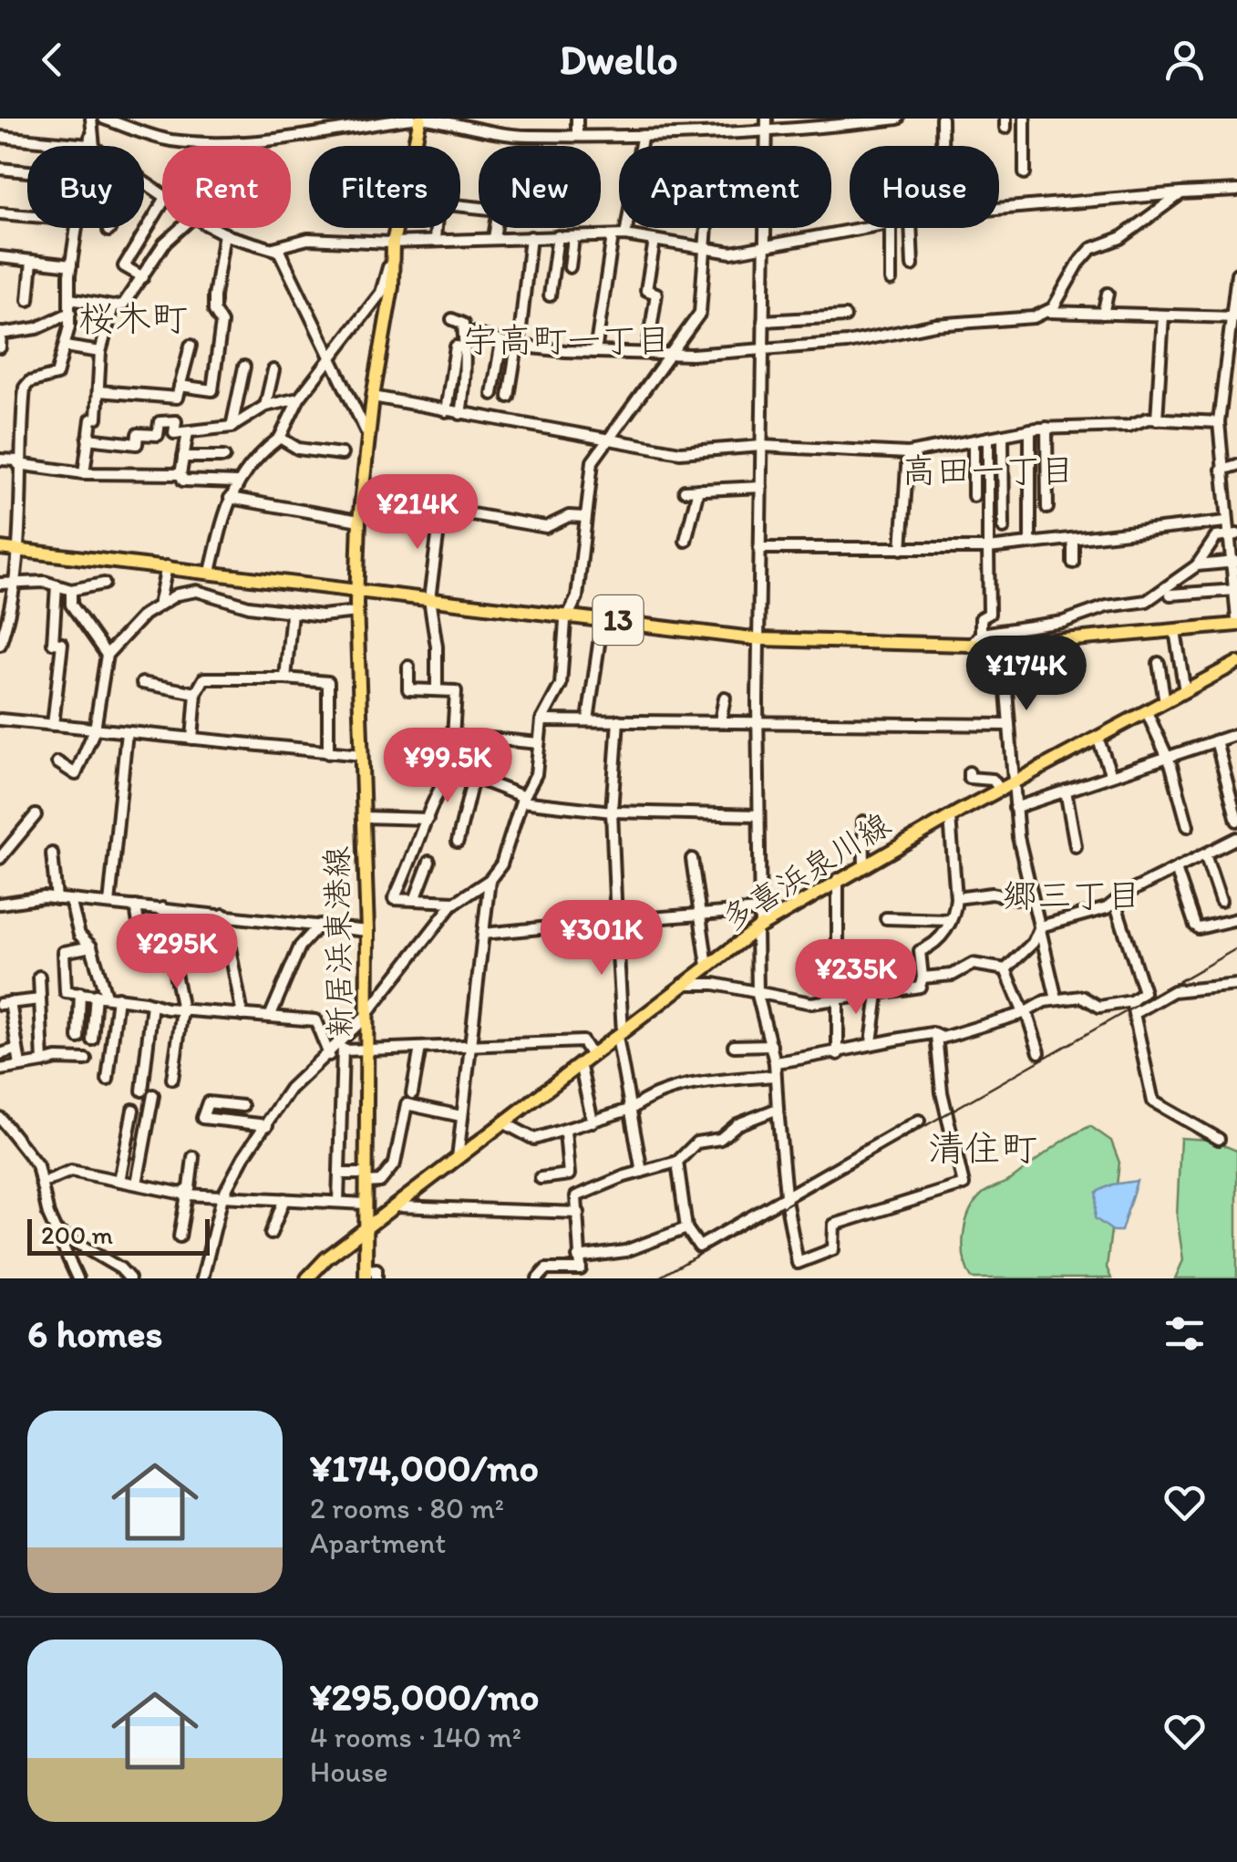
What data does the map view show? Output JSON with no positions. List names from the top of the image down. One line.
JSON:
{"streets":{"main road":["13","多喜浜泉川線","新居浜東港線"]},"crossings":[["13","新居浜東港線"],["多喜浜泉川線","新居浜東港線"]],"districts":["桜木町","宇高町一丁目","高田一丁目","郷三丁目","清住町"],"scale_bar":"200 m","page":{"header":"Dwello","chip":["Buy","Rent","Filters","New","Apartment","House"],"price":["¥214K","¥174K","¥99.5K","¥301K","¥295K","¥235K"],"scale":"200 m","heading":"6 homes","list":[{"name":"¥174,000/mo","note":"2 rooms · 80 m² · Apartment"},{"name":"¥295,000/mo","note":"4 rooms · 140 m² · House"}]}}
